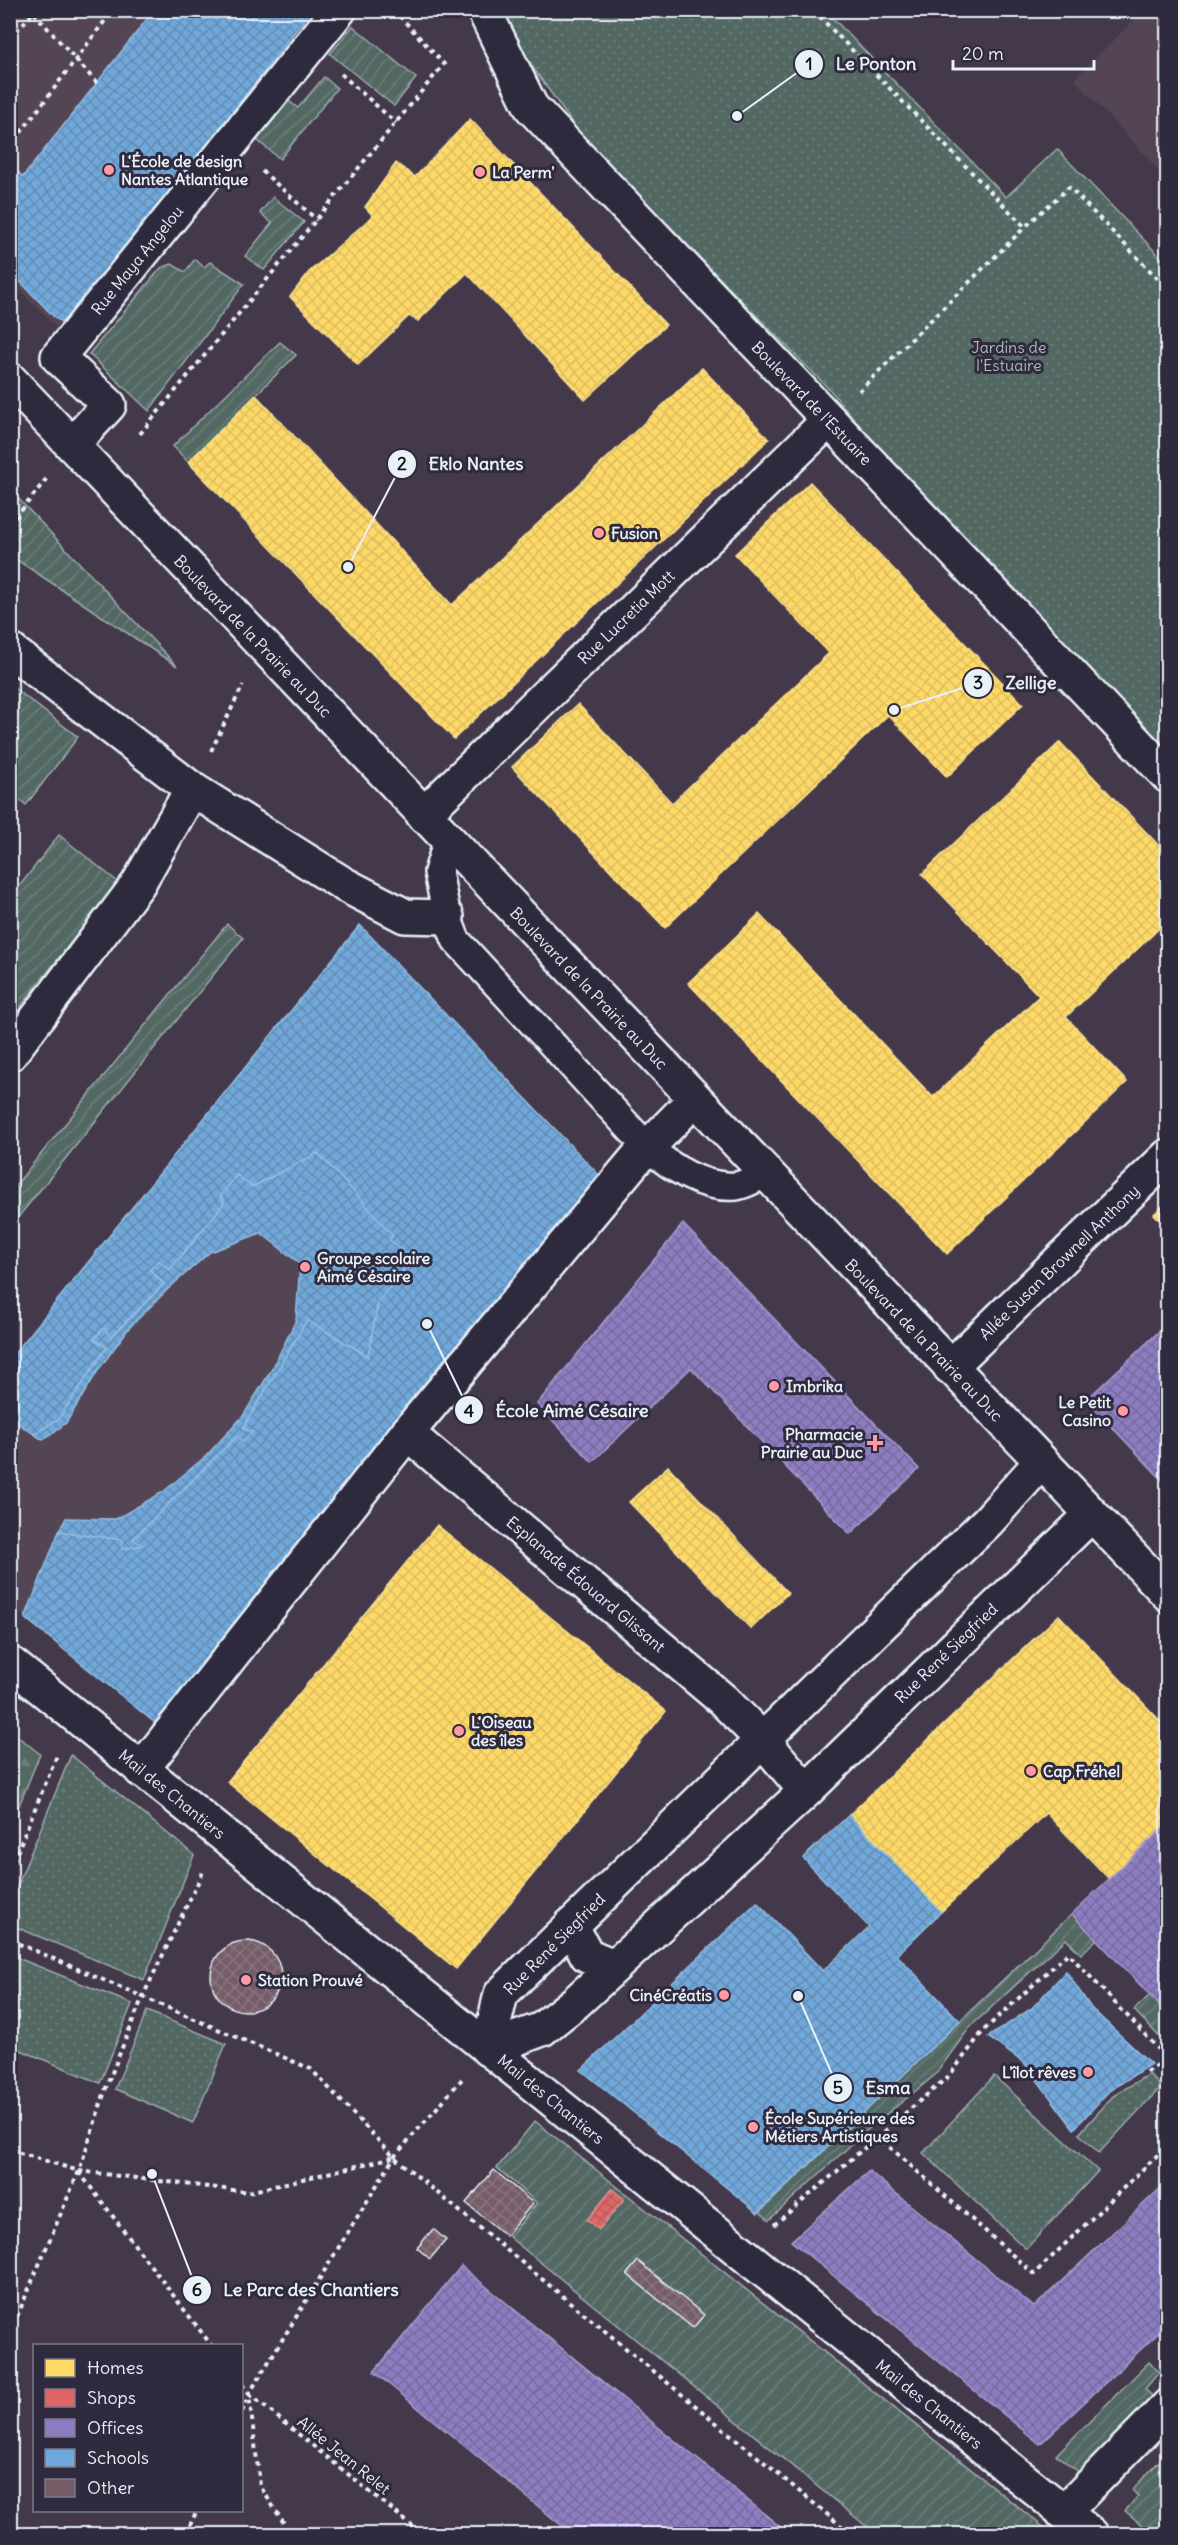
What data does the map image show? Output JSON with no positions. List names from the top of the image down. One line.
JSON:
{"streets":{"street":["Rue Maya Angelou","Boulevard de l'Estuaire","Rue Lucretia Mott","Boulevard de la Prairie au Duc","Allée Susan Brownell Anthony","Esplanade Édouard Glissant","Rue René Siegfried","Mail des Chantiers"],"path":["Allée Jean Relet"]},"crossings":[["Boulevard de l'Estuaire","Rue Lucretia Mott"],["Rue Lucretia Mott","Boulevard de la Prairie au Duc"],["Boulevard de la Prairie au Duc","Allée Susan Brownell Anthony"],["Boulevard de la Prairie au Duc","Rue René Siegfried"],["Esplanade Édouard Glissant","Rue René Siegfried"],["Rue René Siegfried","Mail des Chantiers"]],"parks":["Jardins de l'Estuaire"],"places":{"other":["Le Ponton","L'École de design Nantes Atlantique","La Perm'","Fusion","Eklo Nantes","Zellige","Groupe scolaire Aimé Césaire","École Aimé Césaire","Imbrika","Le Petit Casino","L'Oiseau des îles","Cap Fréhel","Station Prouvé","CinéCréatis","Esma","L'îlot rêves","École Supérieure des Métiers Artistiques","Le Parc des Chantiers"],"health":["Pharmacie Prairie au Duc"]},"legend":["Homes","Shops","Offices","Schools","Other"],"scale_bar":"20 m"}
